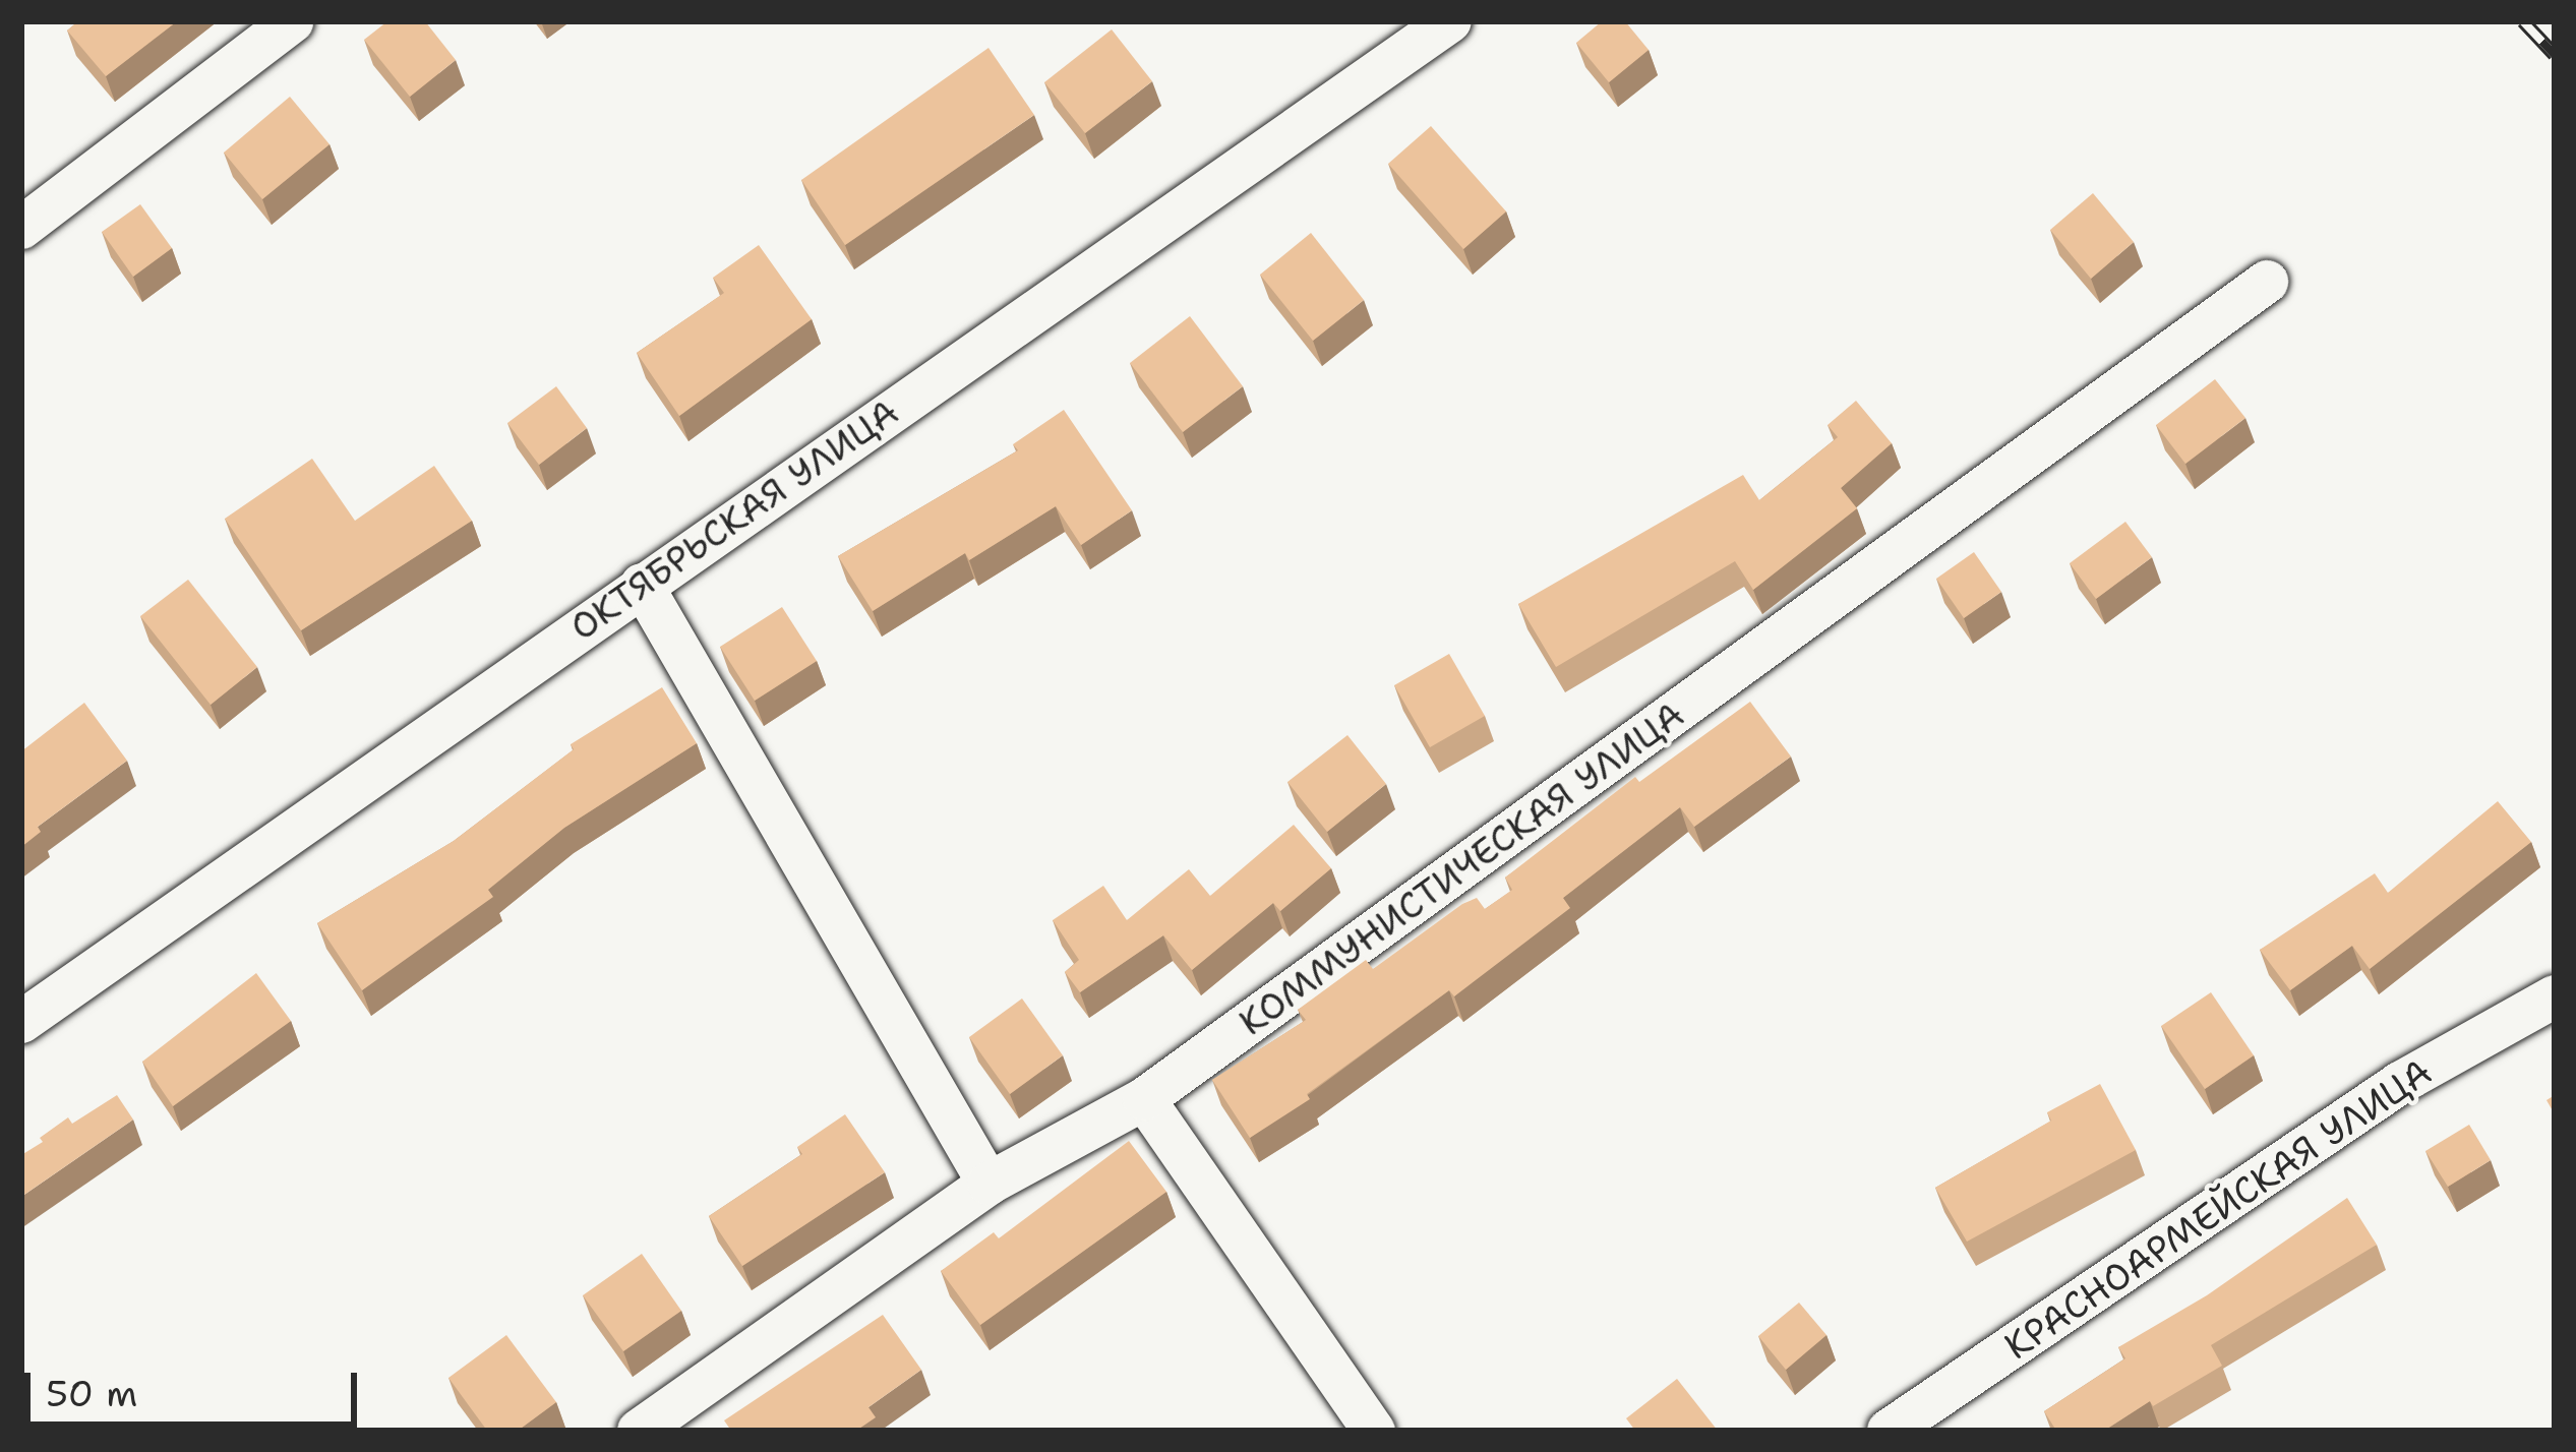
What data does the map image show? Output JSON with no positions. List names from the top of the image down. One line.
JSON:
{"streets":{"street":["ОКТЯБРЬСКАЯ УЛИЦА","КОММУНИСТИЧЕСКАЯ УЛИЦА","КРАСНОАРМЕЙСКАЯ УЛИЦА"]},"scale_bar":"50 m"}
